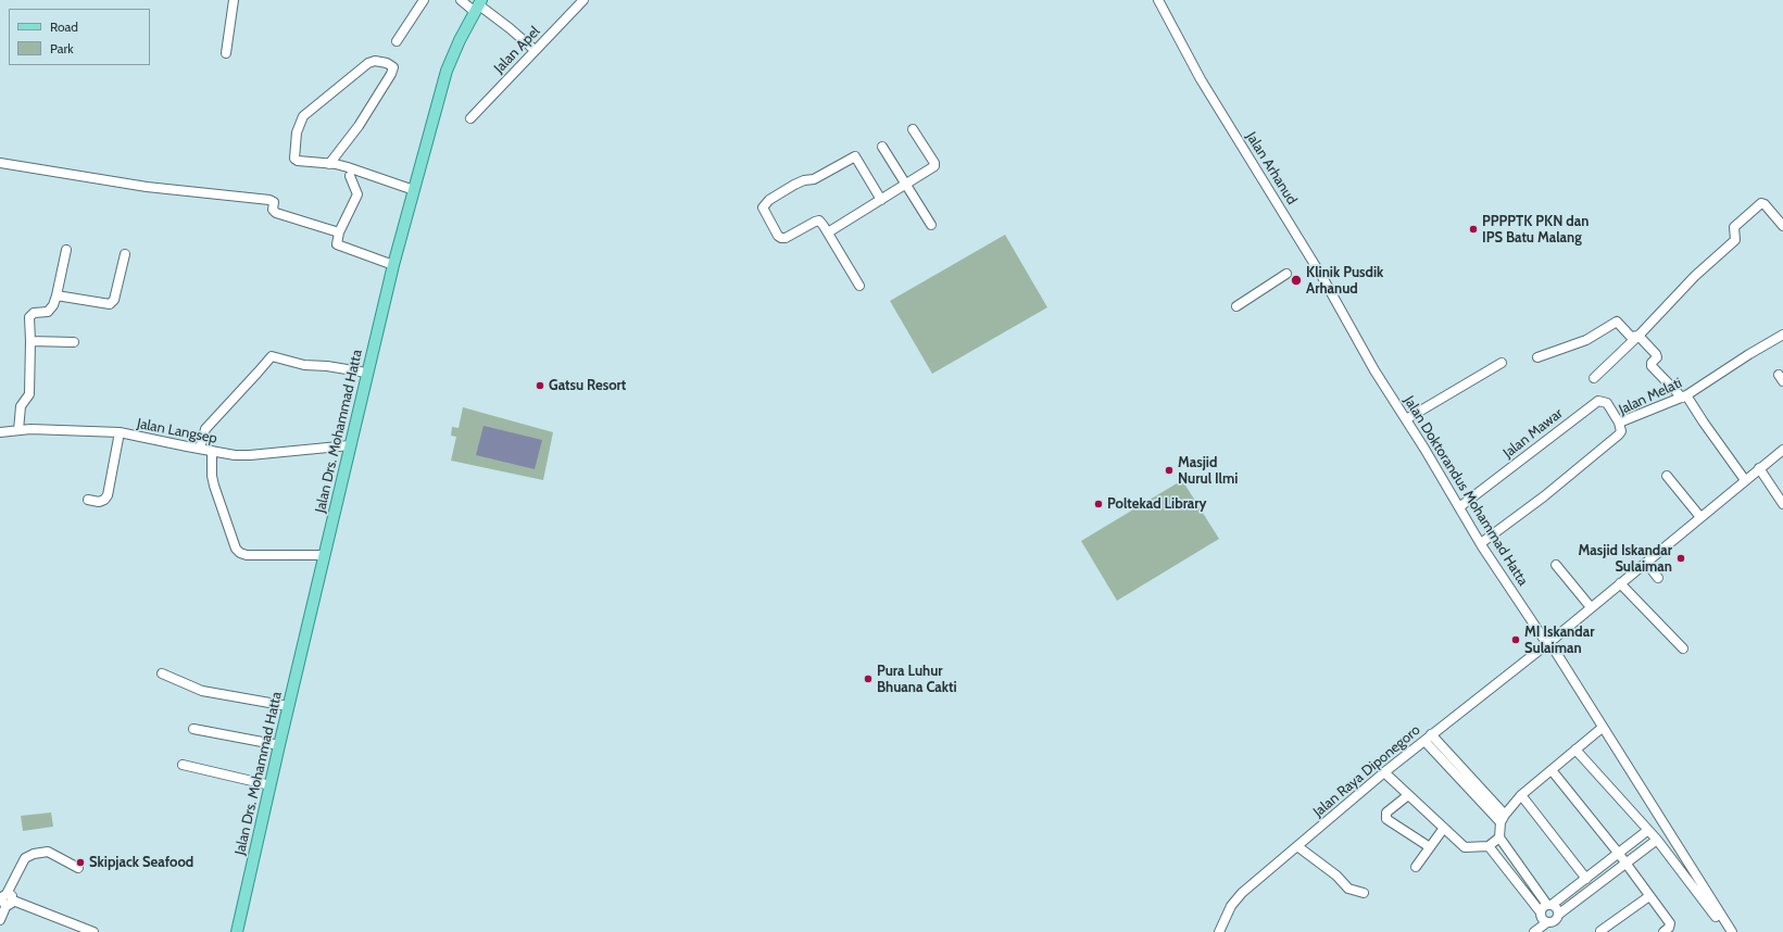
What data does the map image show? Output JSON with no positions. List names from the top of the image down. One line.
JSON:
{"streets":{"main road":["Jalan Drs. Mohammad Hatta"],"street":["Jalan Apel","Jalan Arhanud","Jalan Melati","Jalan Langsep","Jalan Mawar","Jalan Doktorandus Mohammad Hatta","Jalan Raya Diponegoro"]},"crossings":[["Jalan Arhanud","Jalan Doktorandus Mohammad Hatta"],["Jalan Melati","Jalan Mawar"],["Jalan Melati","Jalan Doktorandus Mohammad Hatta"],["Jalan Langsep","Jalan Drs. Mohammad Hatta"],["Jalan Mawar","Jalan Doktorandus Mohammad Hatta"],["Jalan Doktorandus Mohammad Hatta","Jalan Raya Diponegoro"]],"places":["PPPPTK PKN dan IPS Batu Malang","Klinik Pusdik Arhanud","Gatsu Resort","Masjid Nurul Ilmi","Poltekad Library","Masjid Iskandar Sulaiman","MI Iskandar Sulaiman","Pura Luhur Bhuana Cakti","Skipjack Seafood"],"legend":["Road","Park"]}
